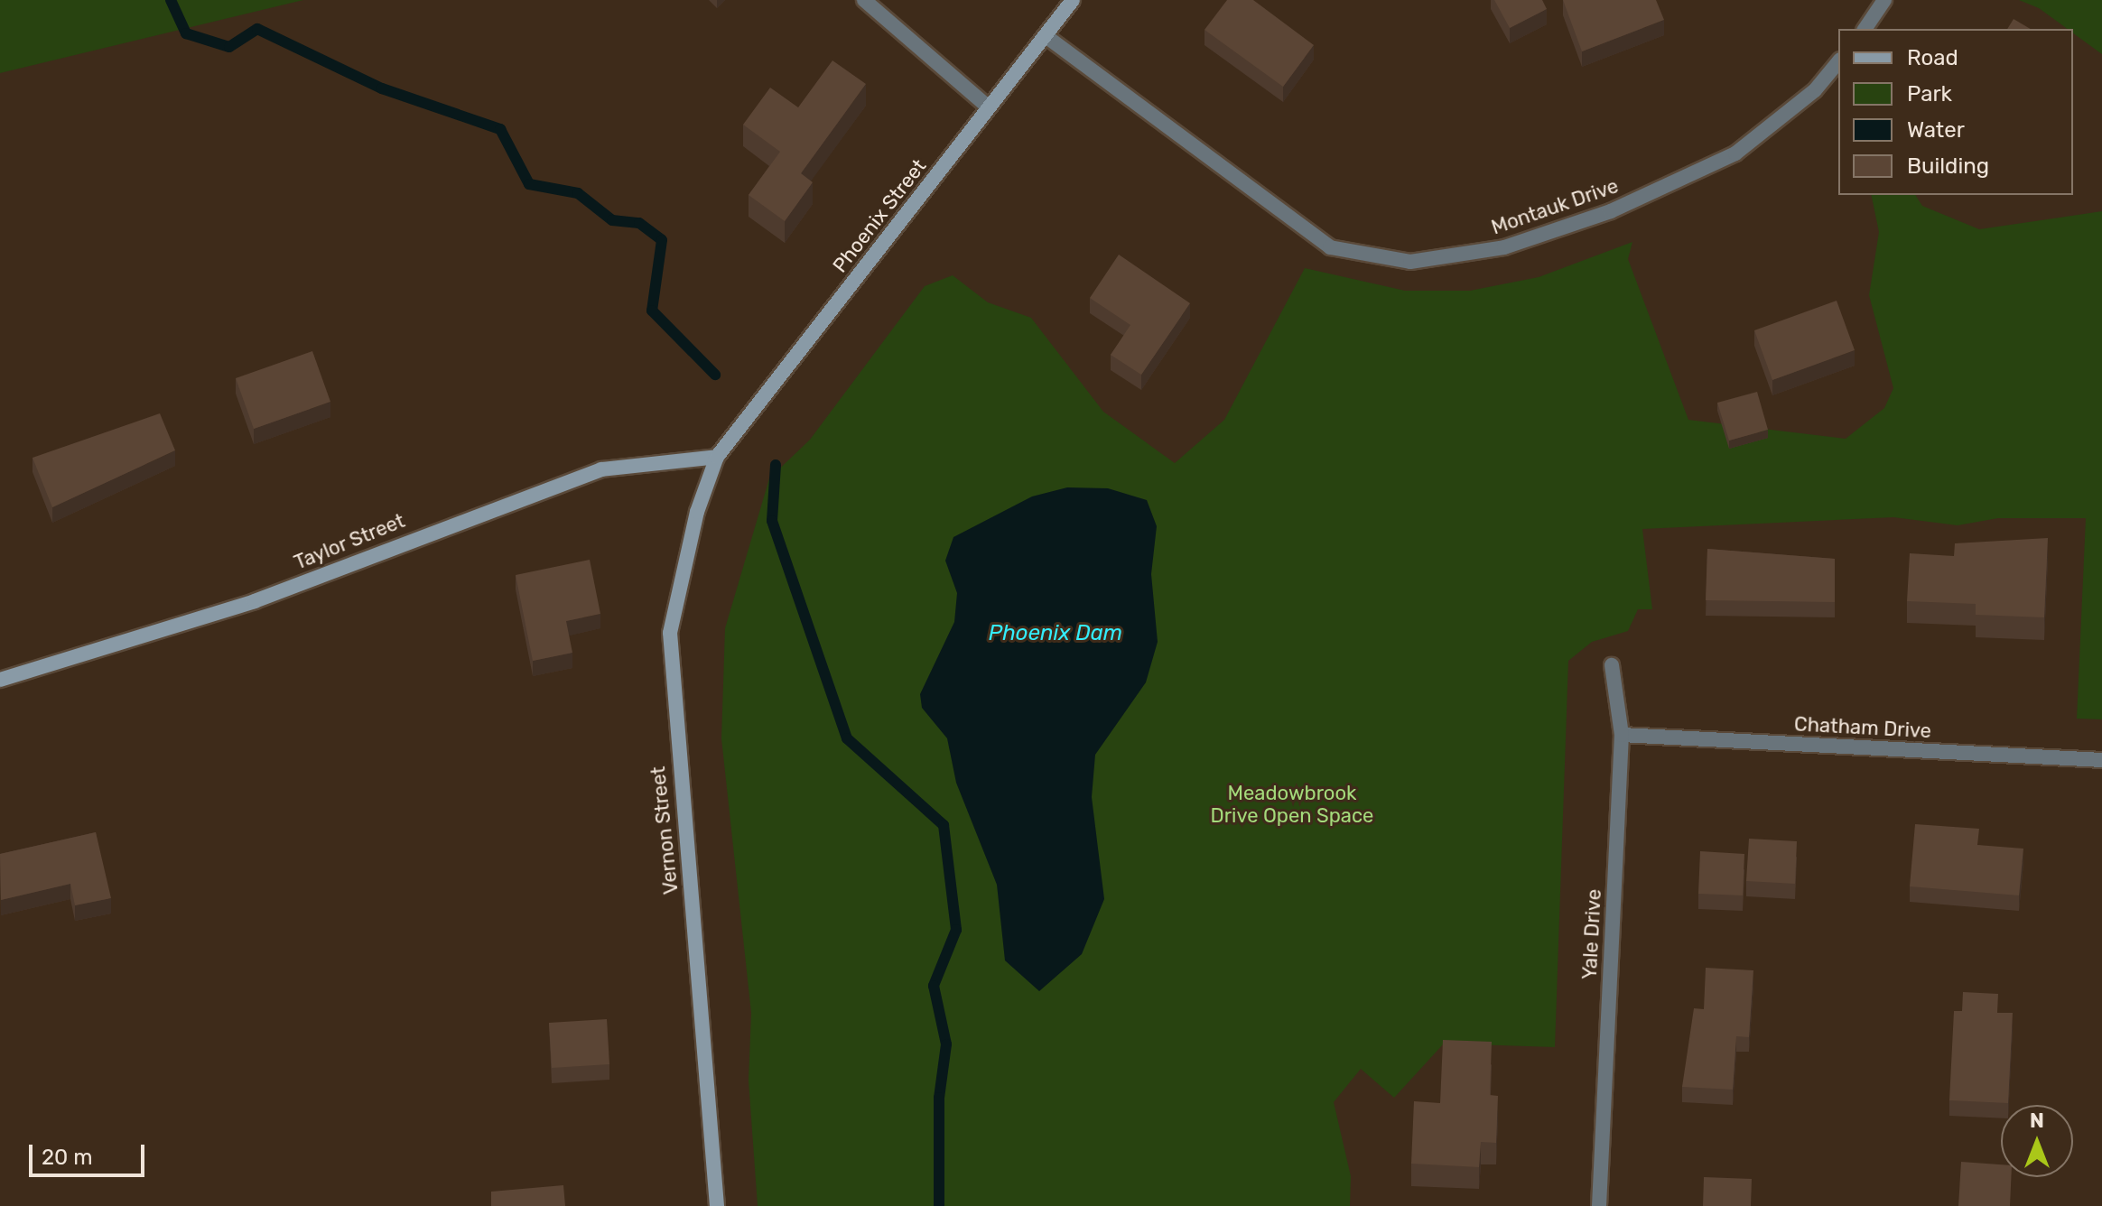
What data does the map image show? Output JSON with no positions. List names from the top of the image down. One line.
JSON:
{"streets":{"street":["Montauk Drive","Phoenix Street","Taylor Street","Chatham Drive","Vernon Street","Yale Drive"]},"crossings":[["Montauk Drive","Phoenix Street"],["Phoenix Street","Taylor Street"],["Phoenix Street","Vernon Street"],["Taylor Street","Vernon Street"],["Chatham Drive","Yale Drive"]],"water":["Phoenix Dam"],"parks":["Meadowbrook Drive Open Space"],"legend":["Road","Park","Water","Building"],"scale_bar":"20 m","north":"top"}
